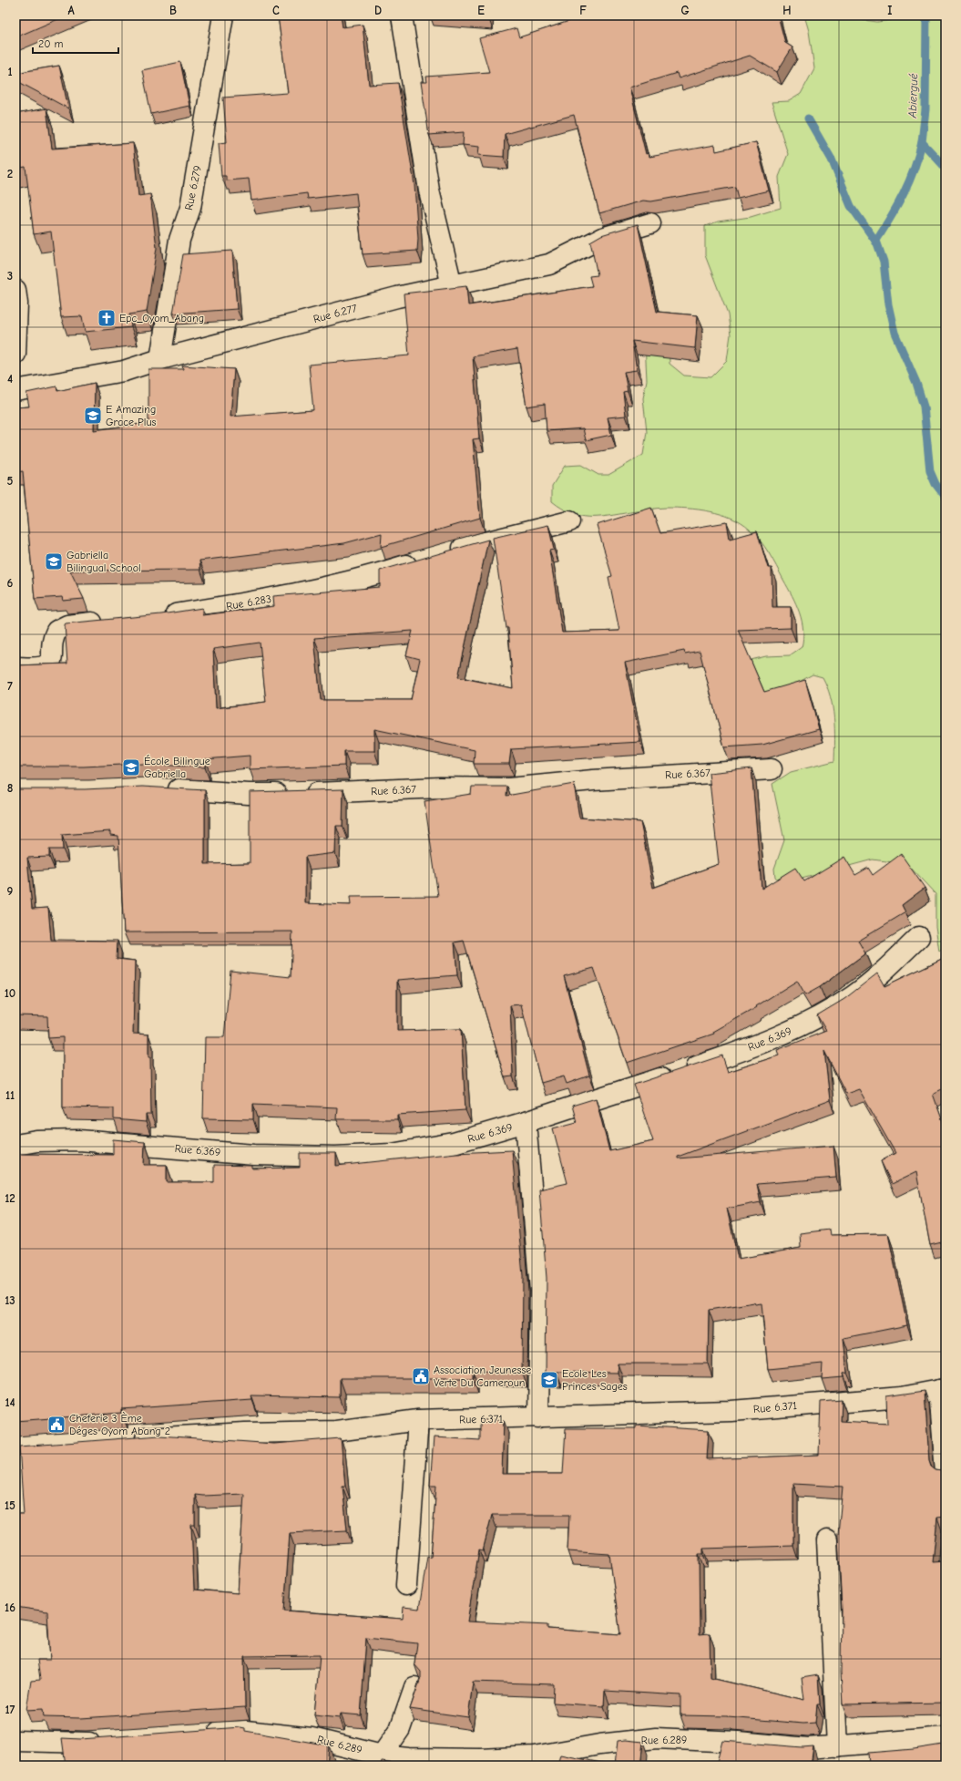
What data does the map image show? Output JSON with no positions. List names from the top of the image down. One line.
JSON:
{"streets":{"street":["Rue 6.279","Rue 6.277","Rue 6.283","Rue 6.367","Rue 6.369","Rue 6.371","Rue 6.289"]},"crossings":[["Rue 6.279","Rue 6.277"]],"water":["Abiergué"],"places":{"church":["Epc_Oyom_Abang"],"school or university":["E Amazing Grace Plus","Gabriella Bilingual School","École Bilingue Gabriella","Ecole Les Princes Sages"],"public building":["Association Jeunesse Verte Du Cameroun","Cheferie 3 Ème Déges Oyom Abang 2"]},"scale_bar":"20 m","grid":{"columns":["A","B","C","D","E","F","G","H","I"],"rows":["1","2","3","4","5","6","7","8","9","10","11","12","13","14","15","16","17"]}}
